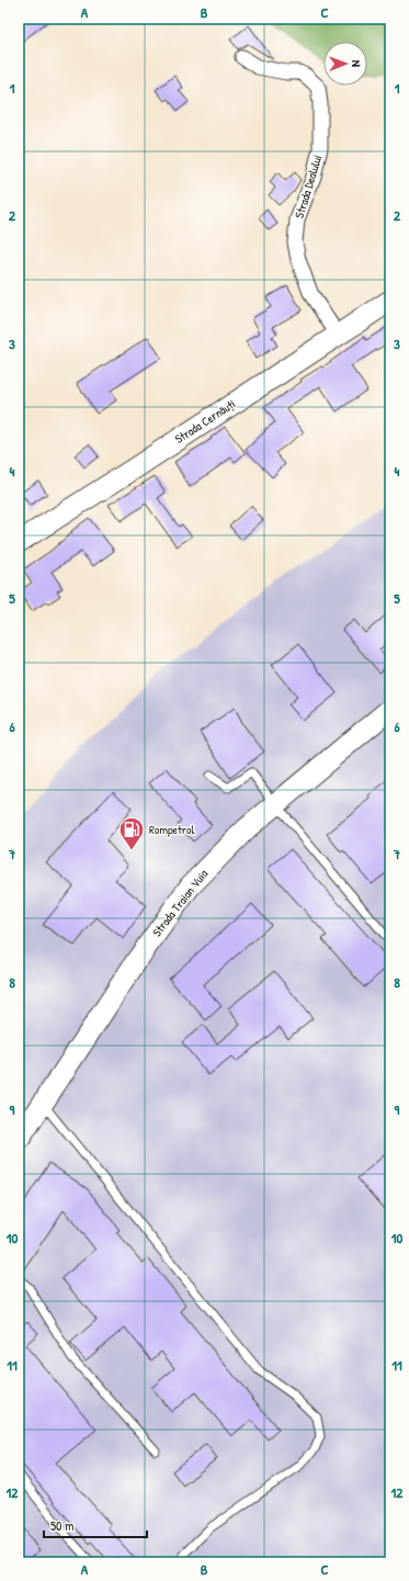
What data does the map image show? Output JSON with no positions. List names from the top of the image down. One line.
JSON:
{"streets":{"main road":["Strada Cernăuți","Strada Traian Vuia"],"street":["Strada Dealului"]},"crossings":[["Strada Dealului","Strada Cernăuți"]],"places":{"fuel station":["Rompetrol"]},"scale_bar":"50 m","north":"right","grid":{"columns":["A","B","C"],"rows":["1","2","3","4","5","6","7","8","9","10","11","12"]}}
